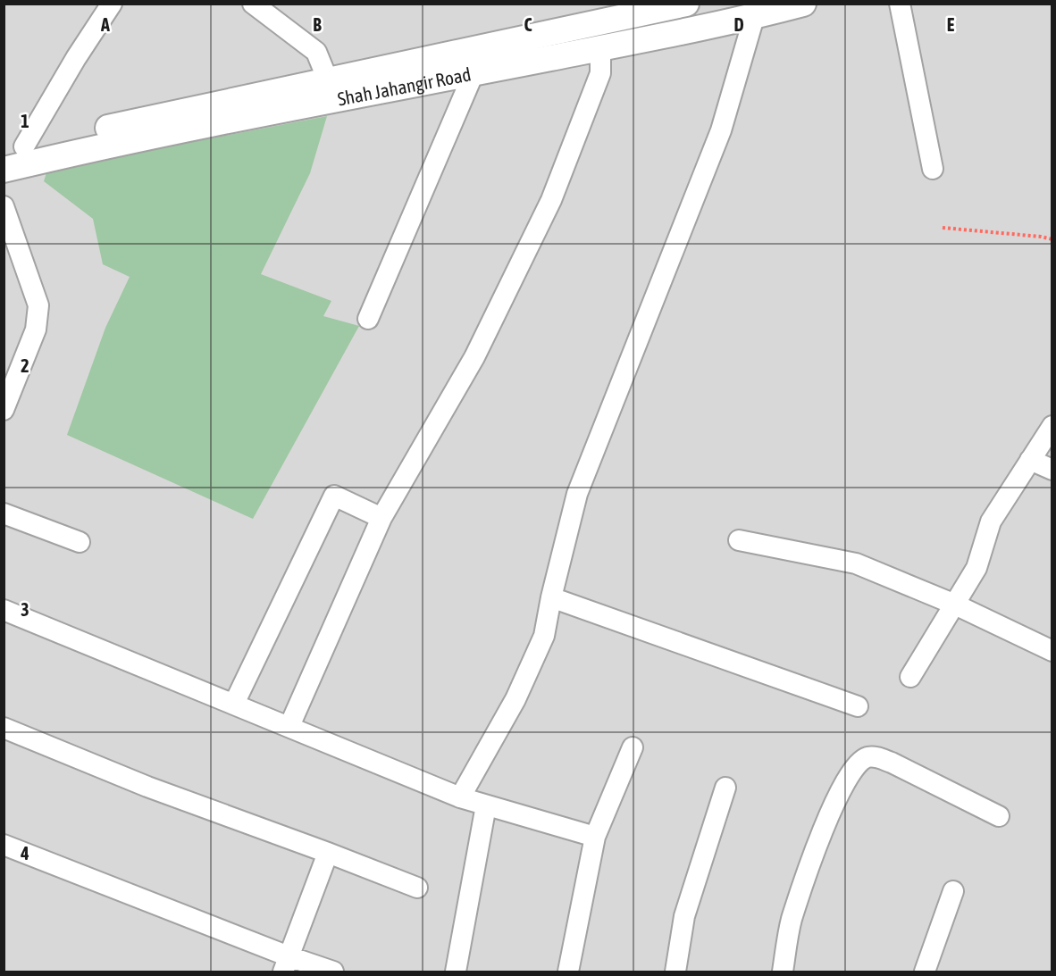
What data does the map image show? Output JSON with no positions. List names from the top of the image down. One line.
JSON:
{"streets":{"street":["Shah Jahangir Road"]},"grid":{"columns":["A","B","C","D","E"],"rows":["1","2","3","4"]}}
